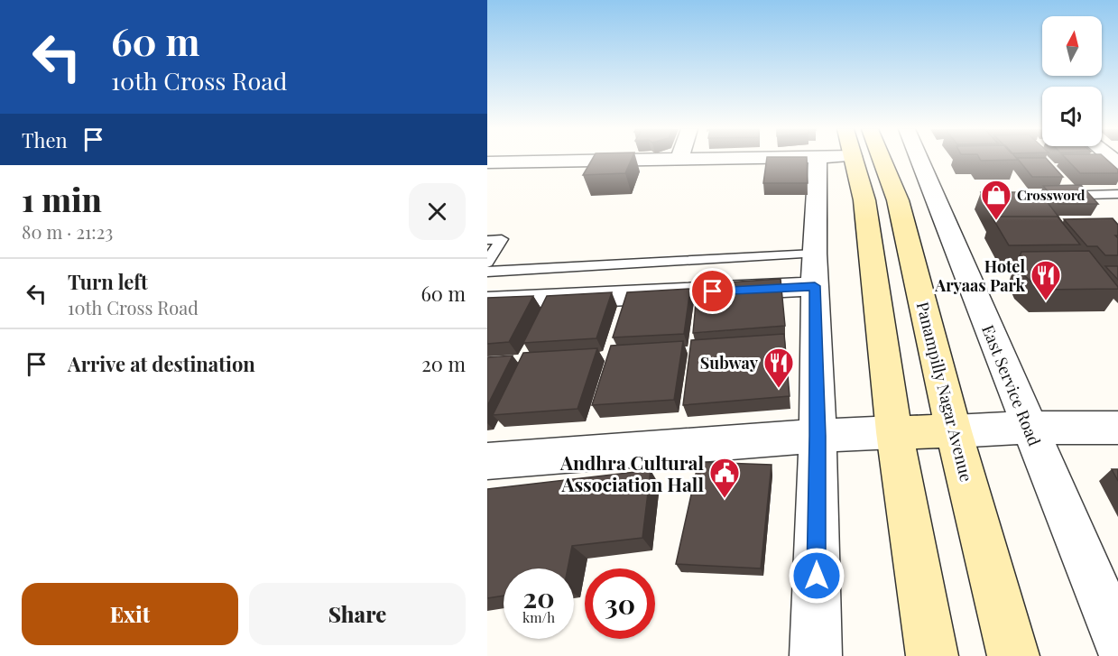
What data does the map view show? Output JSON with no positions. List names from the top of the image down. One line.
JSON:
{"streets":{"street":["East Service Road","Panampilly Nagar Avenue"]},"places":{"shop":["Crossword"],"restaurant":["Hotel Aryaas Park","Subway"],"public building":["Andhra Cultural Association Hall"]},"north":"top","page":{"turn":["60 m","10th Cross Road"],"then":"Then","heading":["1 min","80 m · 21:23"],"list":[{"name":"Turn left","note":"10th Cross Road","value":"60 m"},{"name":"Arrive at destination","value":"20 m"}],"speed":"20 km/h","limit":"30","buttons":["Exit","Share"]}}
